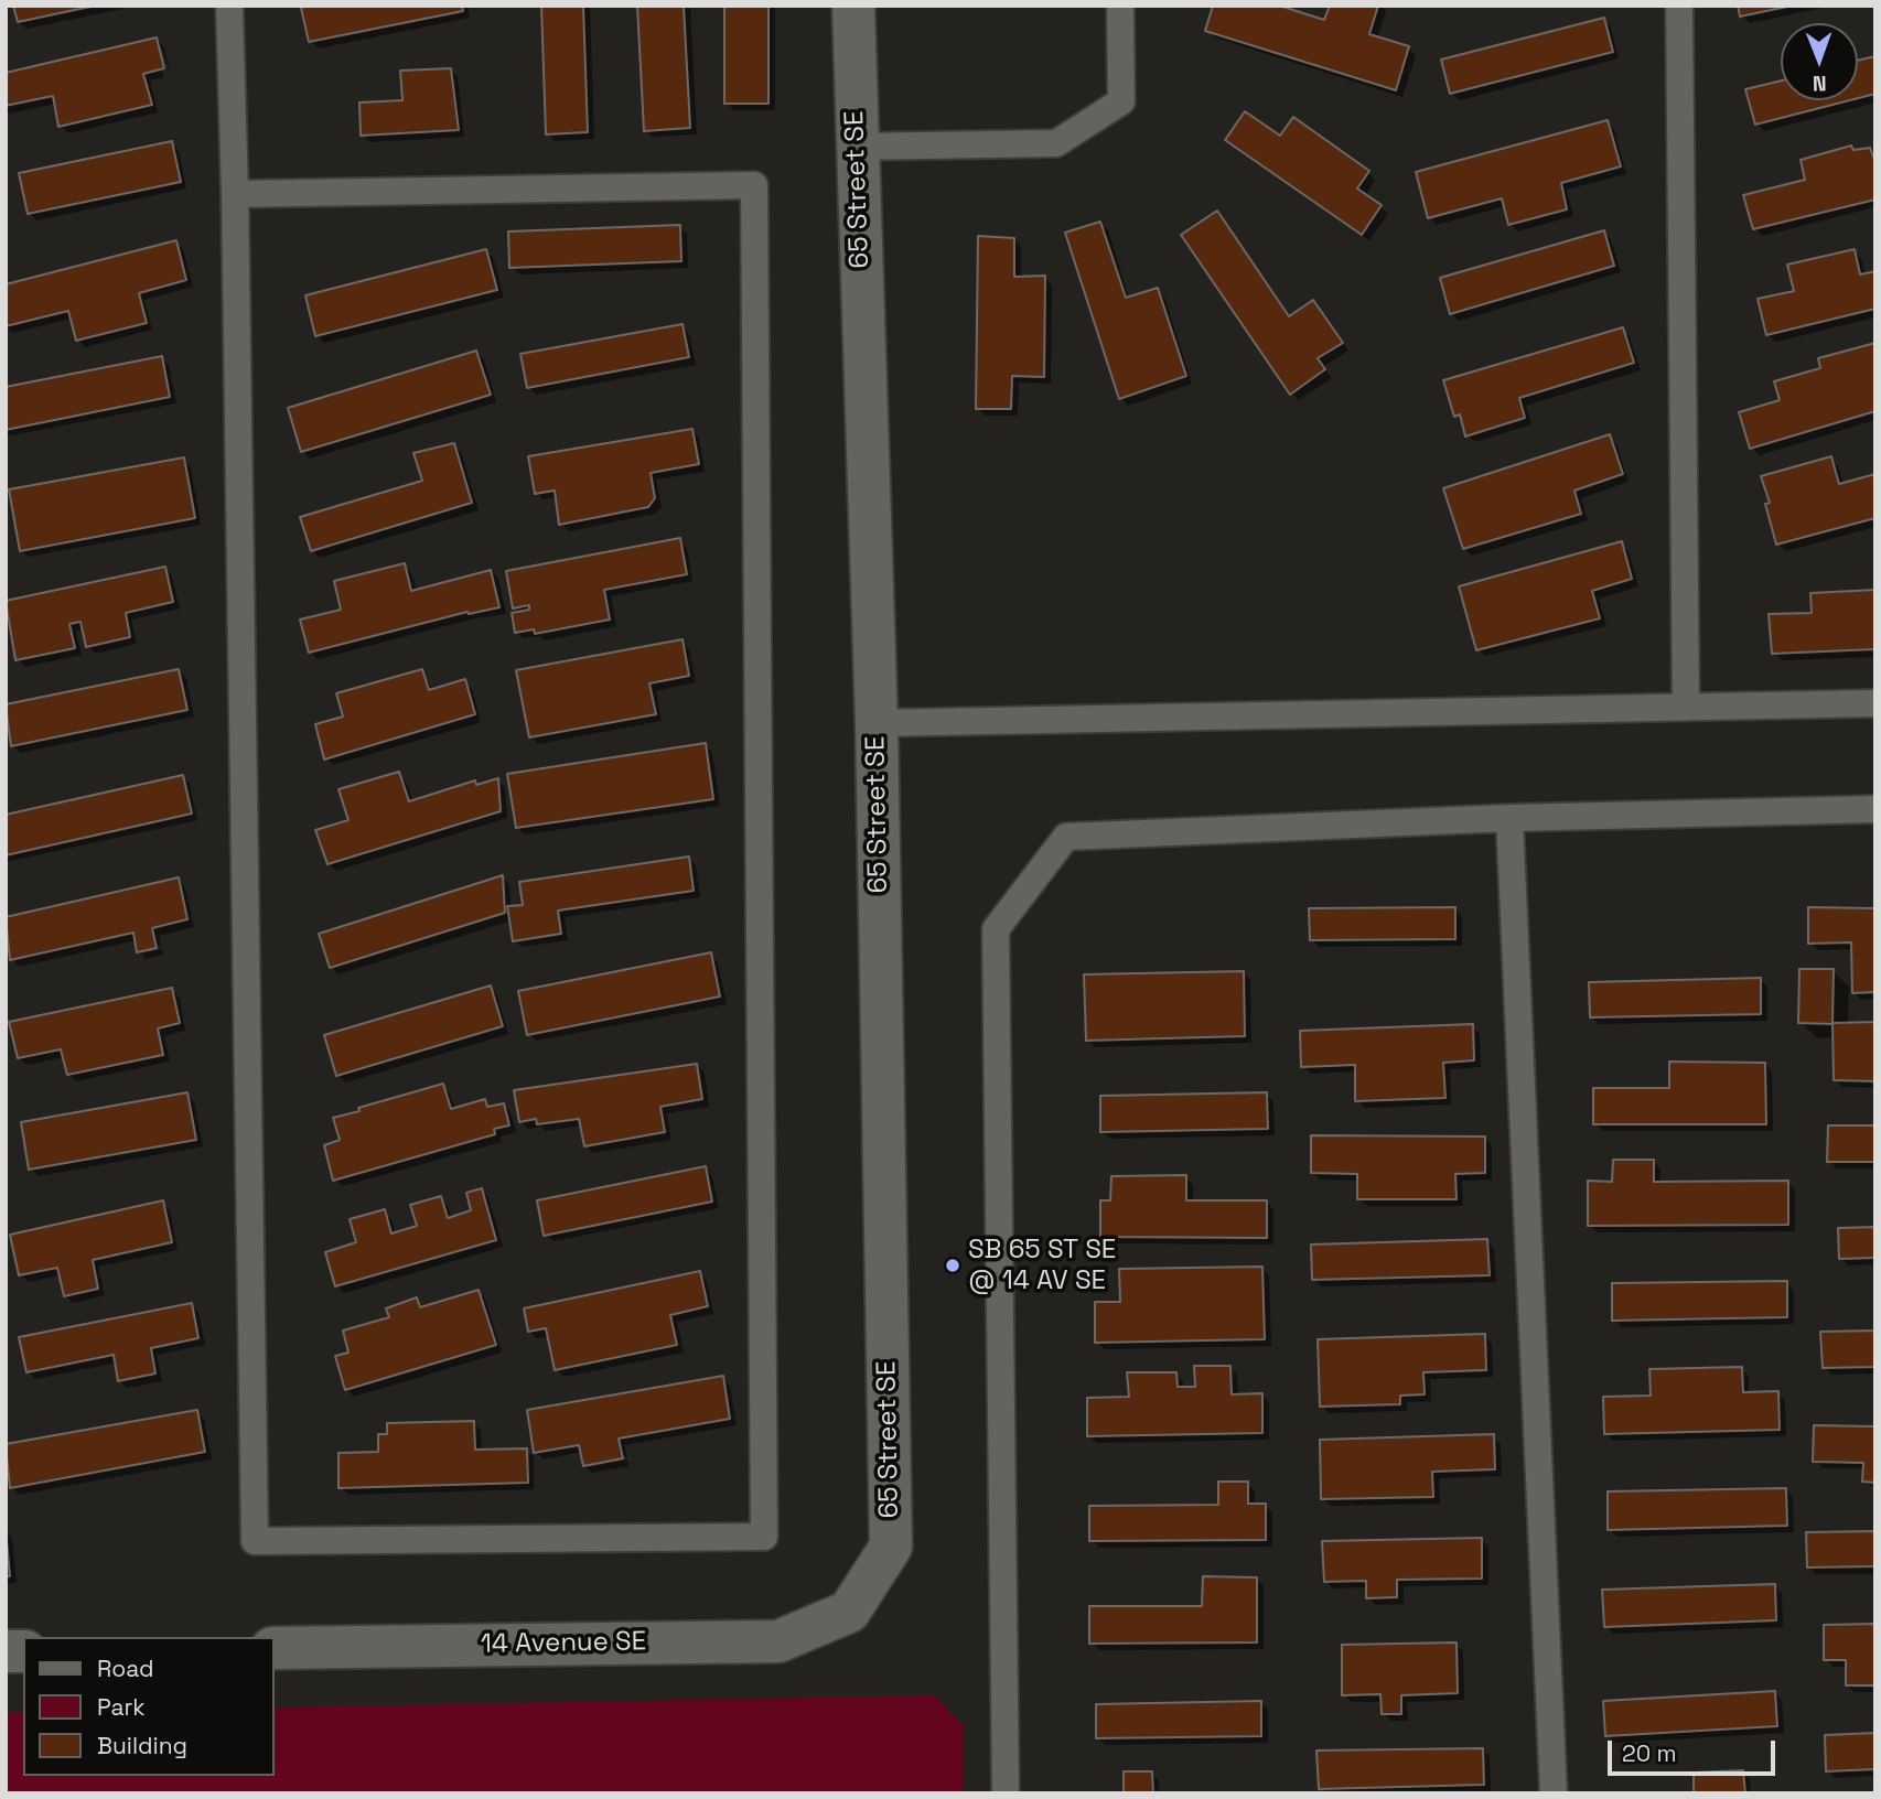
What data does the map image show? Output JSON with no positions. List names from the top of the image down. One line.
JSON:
{"streets":{"street":["65 Street SE","14 Avenue SE"]},"crossings":[["65 Street SE","14 Avenue SE"]],"places":["SB 65 ST SE @ 14 AV SE"],"legend":["Road","Park","Building"],"scale_bar":"20 m","north":"bottom"}
